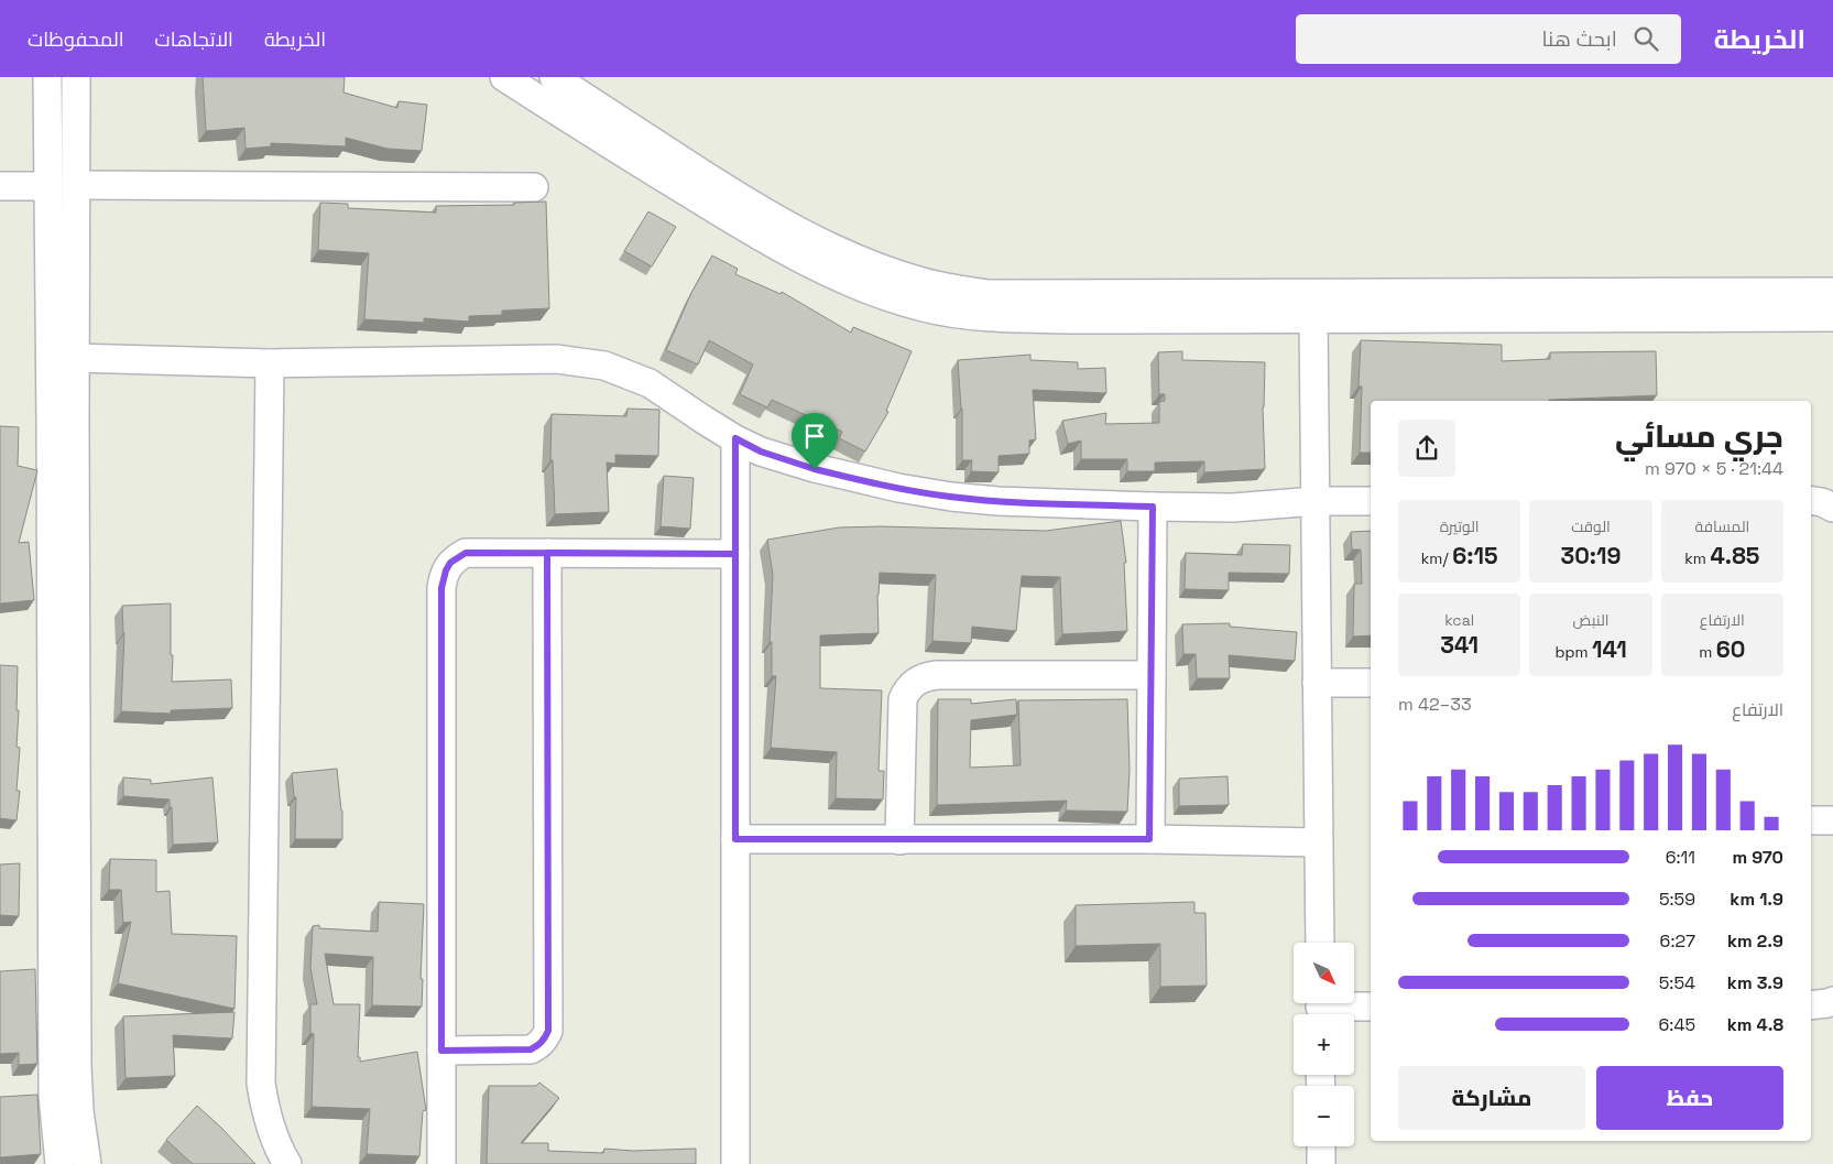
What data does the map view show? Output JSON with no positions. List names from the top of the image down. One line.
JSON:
{"north":"bottom right","page":{"header":"الخريطة","search":"ابحث هنا","nav":["الخريطة","الاتجاهات","المحفوظات"],"heading":["جري مسائي","21:44 · 5 × 970 m"],"stats":[["المسافة","4.85 km"],["الوقت","30:19"],["الوتيرة","6:15 /km"],["الارتفاع","60 m"],["النبض","141 bpm"],["kcal","341"]],"chart":["الارتفاع","33–42 m"],"list":[{"name":"970 m","note":"6:11"},{"name":"1.9 km","note":"5:59"},{"name":"2.9 km","note":"6:27"},{"name":"3.9 km","note":"5:54"},{"name":"4.8 km","note":"6:45"}],"map_buttons":["+","−"],"buttons":["حفظ","مشاركة"]}}
